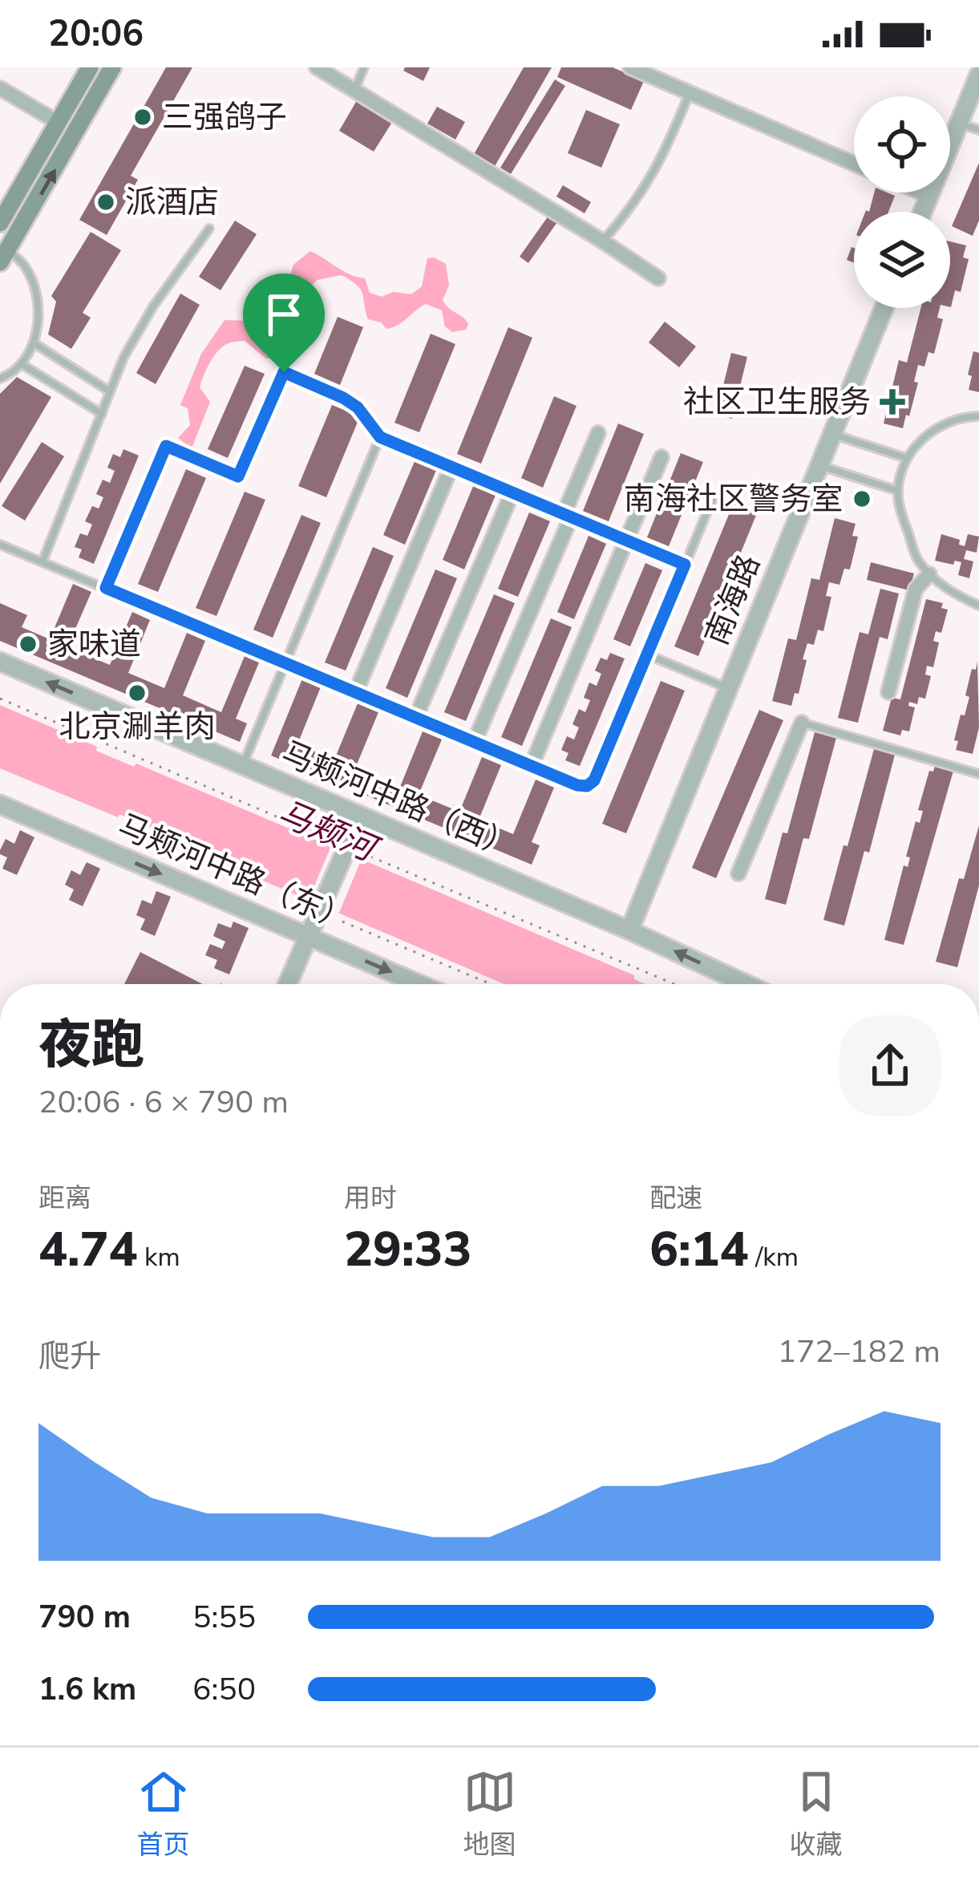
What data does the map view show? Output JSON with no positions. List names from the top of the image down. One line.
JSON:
{"streets":{"street":["南海路","马颊河中路（西）","马颊河中路（东）"]},"crossings":[["南海路","马颊河中路（西）"]],"one_way":["马颊河中路（西）","马颊河中路（东）"],"water":["马颊河"],"places":{"other":["三强鸽子","派酒店","南海社区警务室","家味道","北京涮羊肉"],"health":["社区卫生服务"]},"page":{"status":"20:06","heading":["夜跑","20:06 · 6 × 790 m"],"stats":[["距离","4.74 km"],["用时","29:33"],["配速","6:14 /km"]],"chart":["爬升","172–182 m"],"list":[{"name":"790 m","note":"5:55"},{"name":"1.6 km","note":"6:50"}],"tabs":["首页","地图","收藏"]}}
